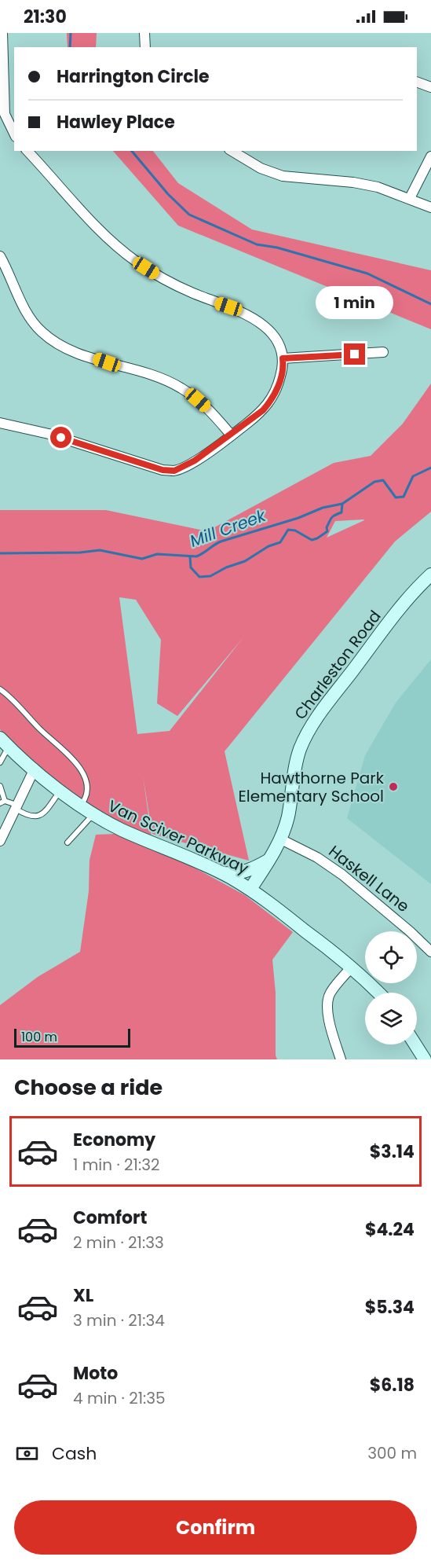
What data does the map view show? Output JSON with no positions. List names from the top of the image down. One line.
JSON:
{"streets":{"street":["Charleston Road","Van Sciver Parkway","Haskell Lane"]},"crossings":[["Charleston Road","Van Sciver Parkway"],["Charleston Road","Haskell Lane"]],"water":["Mill Creek"],"places":["Hawthorne Park Elementary School"],"scale_bar":"100 m","page":{"status":"21:30","banner":["Harrington Circle","Hawley Place"],"bubble":"1 min","scale":"100 m","heading":"Choose a ride","list":[{"name":"Economy","note":"1 min · 21:32","value":"$3.14"},{"name":"Comfort","note":"2 min · 21:33","value":"$4.24"},{"name":"XL","note":"3 min · 21:34","value":"$5.34"},{"name":"Moto","note":"4 min · 21:35","value":"$6.18"}],"pay":["Cash","300 m"],"buttons":"Confirm"}}
